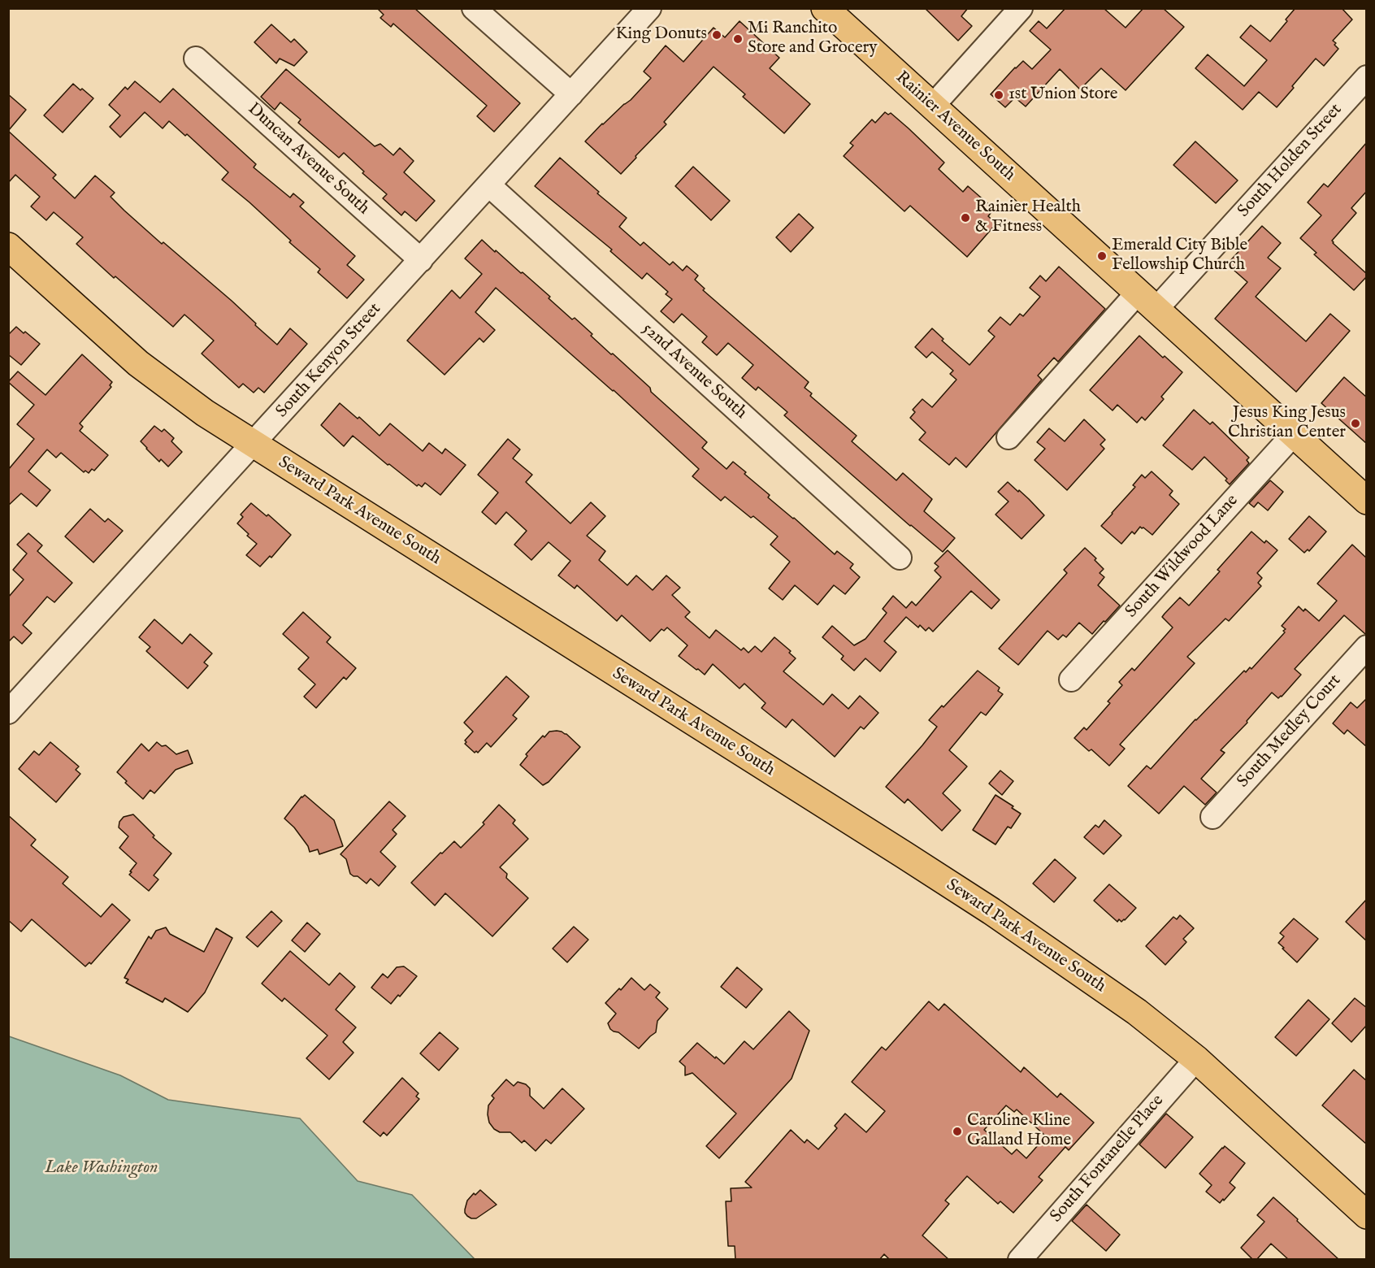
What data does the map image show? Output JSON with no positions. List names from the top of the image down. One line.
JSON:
{"streets":{"main road":["Rainier Avenue South","Seward Park Avenue South"],"street":["Duncan Avenue South","South Holden Street","South Kenyon Street","52nd Avenue South","South Wildwood Lane","South Medley Court","South Fontanelle Place"]},"crossings":[["Rainier Avenue South","South Holden Street"],["Rainier Avenue South","South Wildwood Lane"],["Duncan Avenue South","South Kenyon Street"],["South Kenyon Street","52nd Avenue South"],["South Kenyon Street","Seward Park Avenue South"],["Seward Park Avenue South","South Fontanelle Place"]],"water":["Lake Washington"],"places":["King Donuts","Mi Ranchito Store and Grocery","1st Union Store","Rainier Health & Fitness","Emerald City Bible Fellowship Church","Jesus King Jesus Christian Center","Caroline Kline Galland Home"]}
